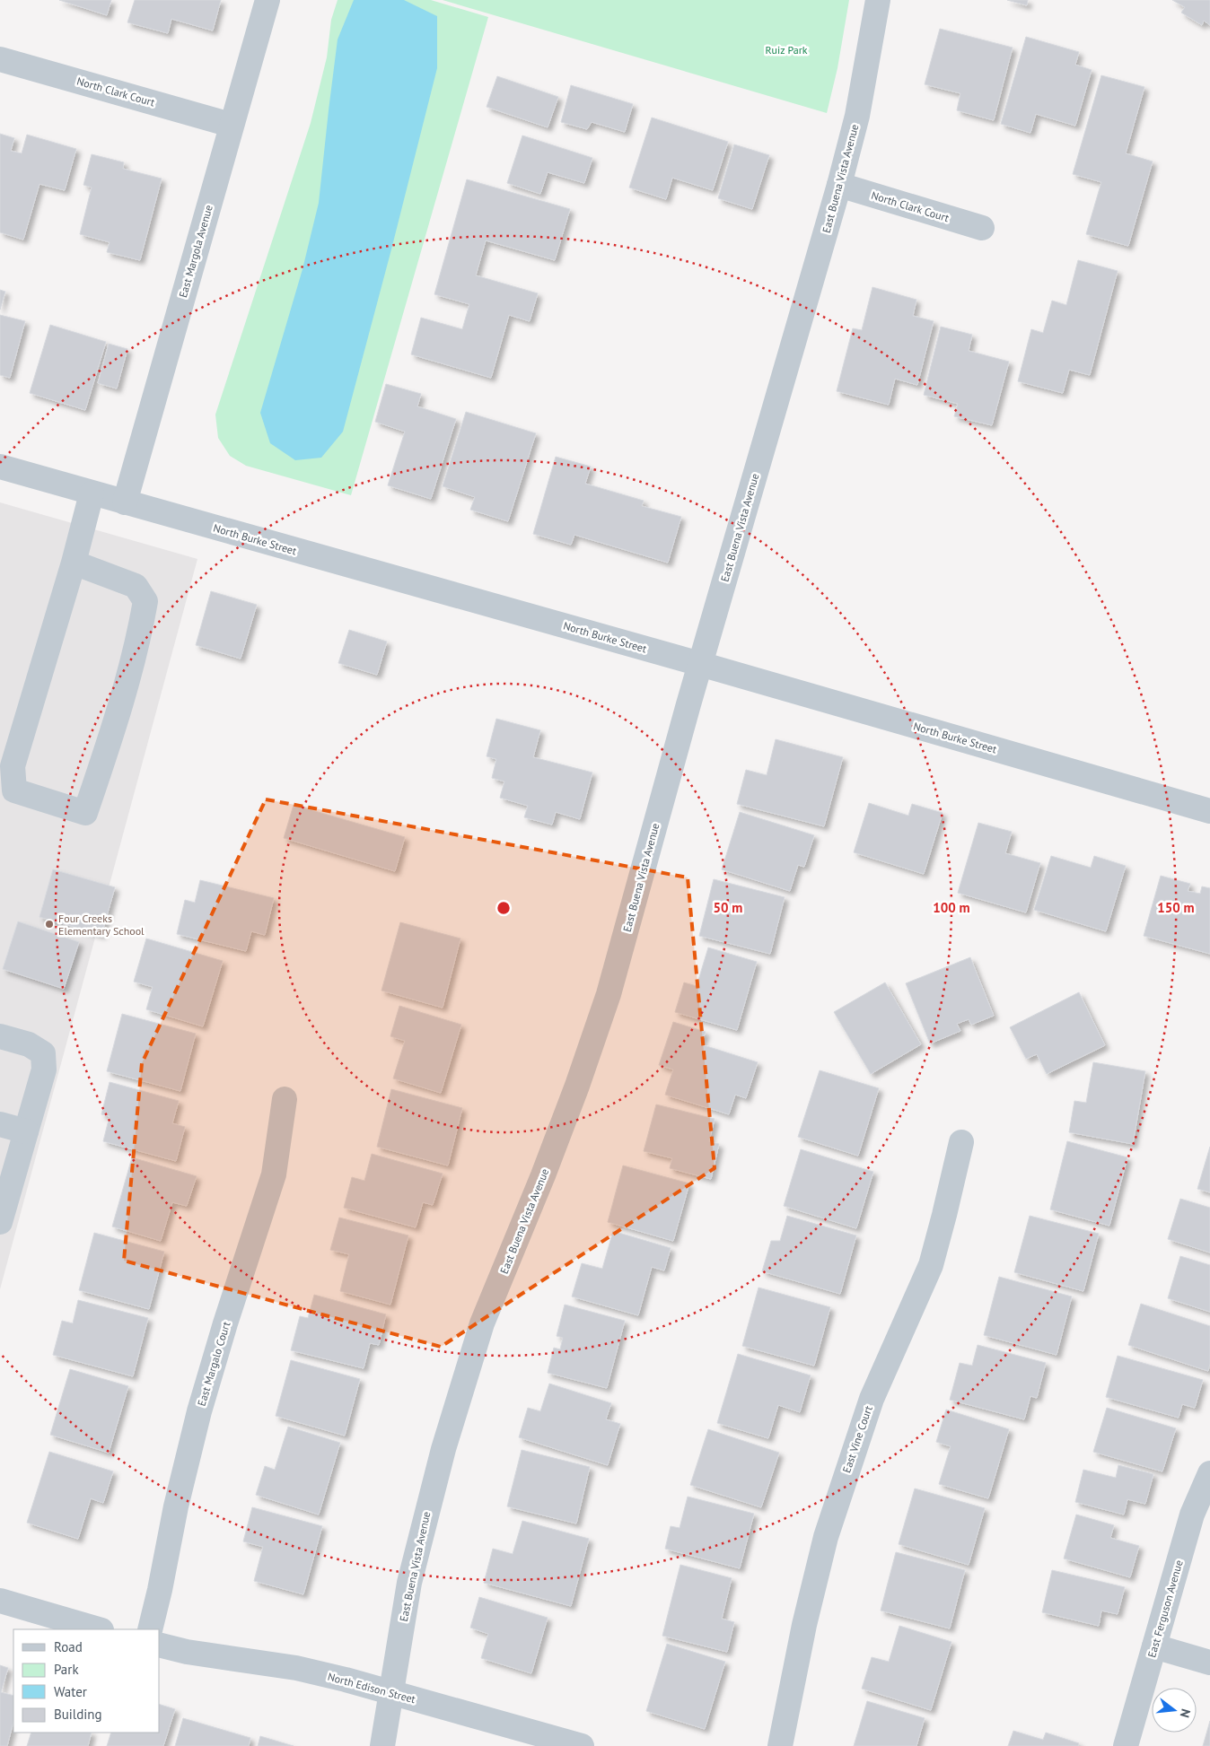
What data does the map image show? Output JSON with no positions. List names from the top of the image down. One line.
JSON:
{"streets":{"street":["North Clark Court","East Buena Vista Avenue","East Margola Avenue","North Burke Street","East Margalo Court","East Vine Court","East Ferguson Avenue","North Edison Street"]},"crossings":[["North Clark Court","East Buena Vista Avenue"],["North Clark Court","East Margola Avenue"],["East Buena Vista Avenue","North Burke Street"],["East Buena Vista Avenue","North Edison Street"],["East Margola Avenue","North Burke Street"]],"parks":["Ruiz Park"],"places":["Four Creeks Elementary School"],"legend":["Road","Park","Water","Building"],"north":"right","rings":["50 m","100 m","150 m"]}
